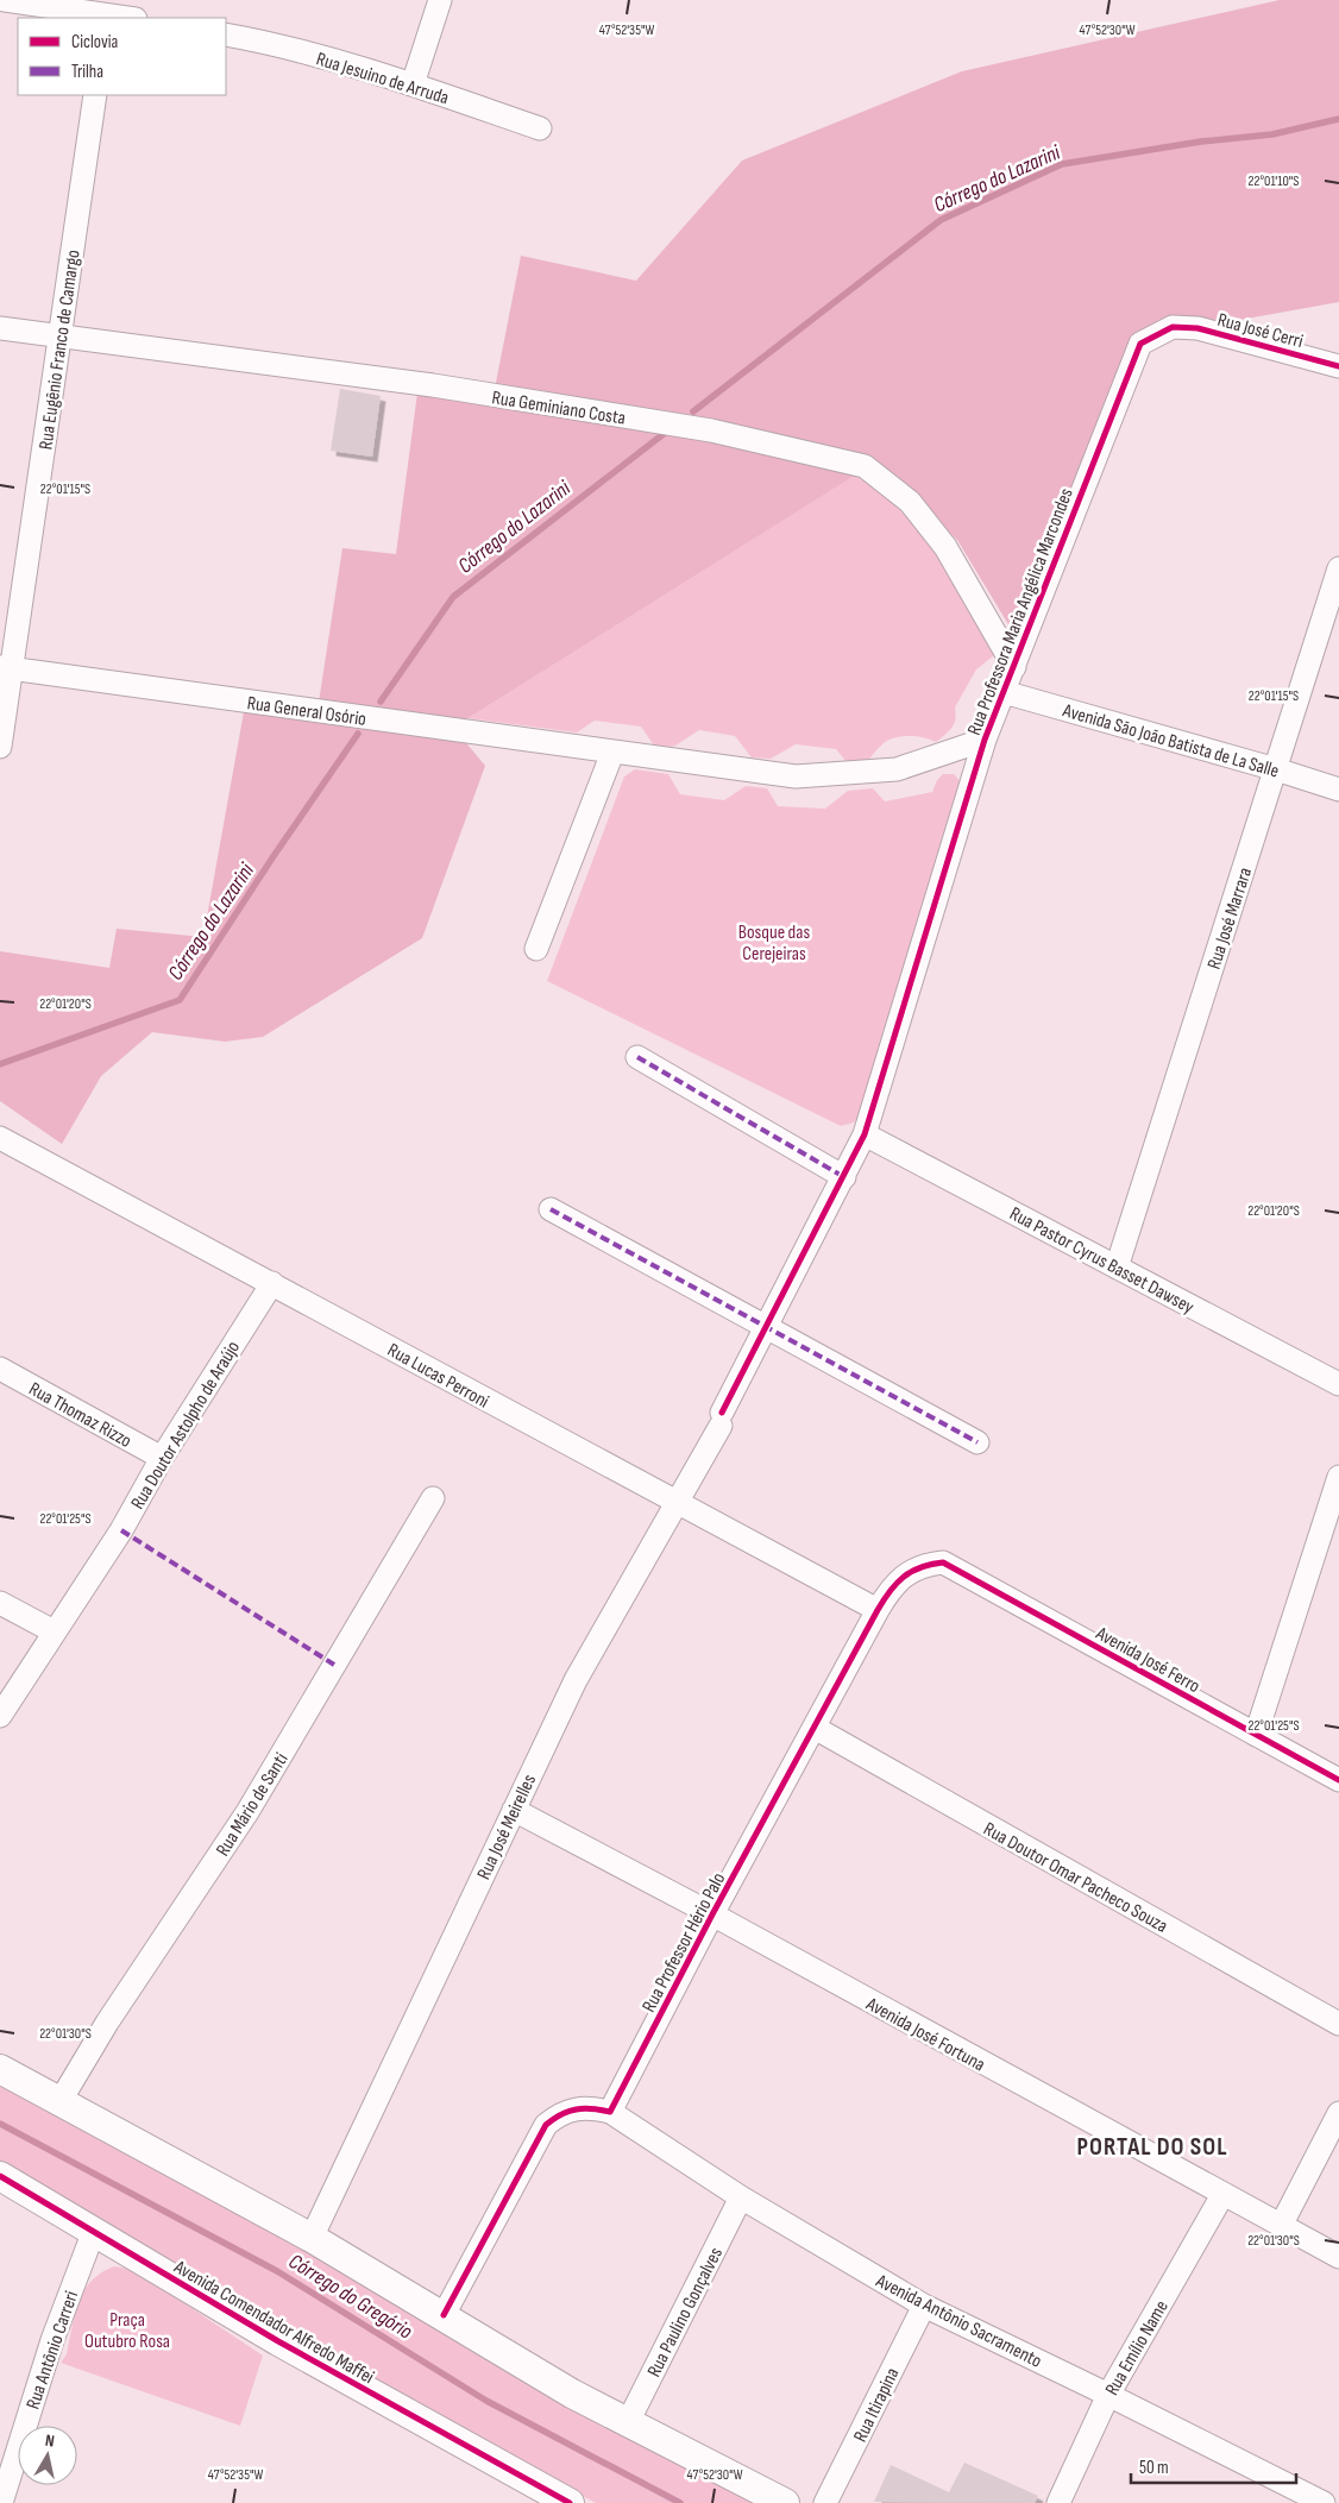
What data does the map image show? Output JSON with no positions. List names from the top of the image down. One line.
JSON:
{"streets":{"main road":["Avenida Comendador Alfredo Maffei"],"street":["Rua Jesuino de Arruda","Rua José Cerri","Rua Eugênio Franco de Camargo","Rua Geminiano Costa","Rua Professora Maria Angélica Marcondes","Rua General Osório","Avenida São João Batista de La Salle","Rua José Marrara","Rua Pastor Cyrus Basset Dawsey","Rua Lucas Perroni","Rua Thomaz Rizzo","Rua Doutor Astolpho de Araújo","Avenida José Ferro","Rua Mário de Santi","Rua José Meirelles","Rua Doutor Omar Pacheco Souza","Rua Professor Hério Palo","Avenida José Fortuna","Rua Paulino Gonçalves","Avenida Antônio Sacramento","Rua Emílio Name","Rua Antônio Carreri","Rua Itirapina"]},"crossings":[["Rua José Cerri","Rua Professora Maria Angélica Marcondes"],["Rua Eugênio Franco de Camargo","Rua Geminiano Costa"],["Rua Eugênio Franco de Camargo","Rua General Osório"],["Rua Geminiano Costa","Rua Professora Maria Angélica Marcondes"],["Rua Professora Maria Angélica Marcondes","Rua General Osório"],["Rua Professora Maria Angélica Marcondes","Avenida São João Batista de La Salle"],["Rua Professora Maria Angélica Marcondes","Rua Pastor Cyrus Basset Dawsey"],["Rua Professora Maria Angélica Marcondes","Rua José Meirelles"],["Avenida São João Batista de La Salle","Rua José Marrara"],["Rua José Marrara","Rua Pastor Cyrus Basset Dawsey"],["Rua Lucas Perroni","Rua Doutor Astolpho de Araújo"],["Rua Lucas Perroni","Rua José Meirelles"],["Rua Lucas Perroni","Rua Professor Hério Palo"],["Rua Thomaz Rizzo","Rua Doutor Astolpho de Araújo"],["Avenida José Ferro","Rua Professor Hério Palo"],["Rua José Meirelles","Avenida José Fortuna"],["Rua Doutor Omar Pacheco Souza","Rua Professor Hério Palo"],["Rua Professor Hério Palo","Avenida José Fortuna"],["Rua Professor Hério Palo","Avenida Antônio Sacramento"],["Avenida José Fortuna","Rua Emílio Name"],["Rua Paulino Gonçalves","Avenida Antônio Sacramento"],["Avenida Antônio Sacramento","Rua Emílio Name"],["Avenida Antônio Sacramento","Rua Itirapina"],["Avenida Comendador Alfredo Maffei","Rua Antônio Carreri"]],"districts":["PORTAL DO SOL"],"water":["Córrego do Lazarini","Córrego do Gregório"],"parks":["Bosque das Cerejeiras","Praça Outubro Rosa"],"legend":["Ciclovia","Trilha"],"scale_bar":"50 m","north":"top","coordinates":["47°52'35\"W","47°52'30\"W","22°01'10\"S","22°01'15\"S","22°01'20\"S","22°01'25\"S","22°01'30\"S"]}
